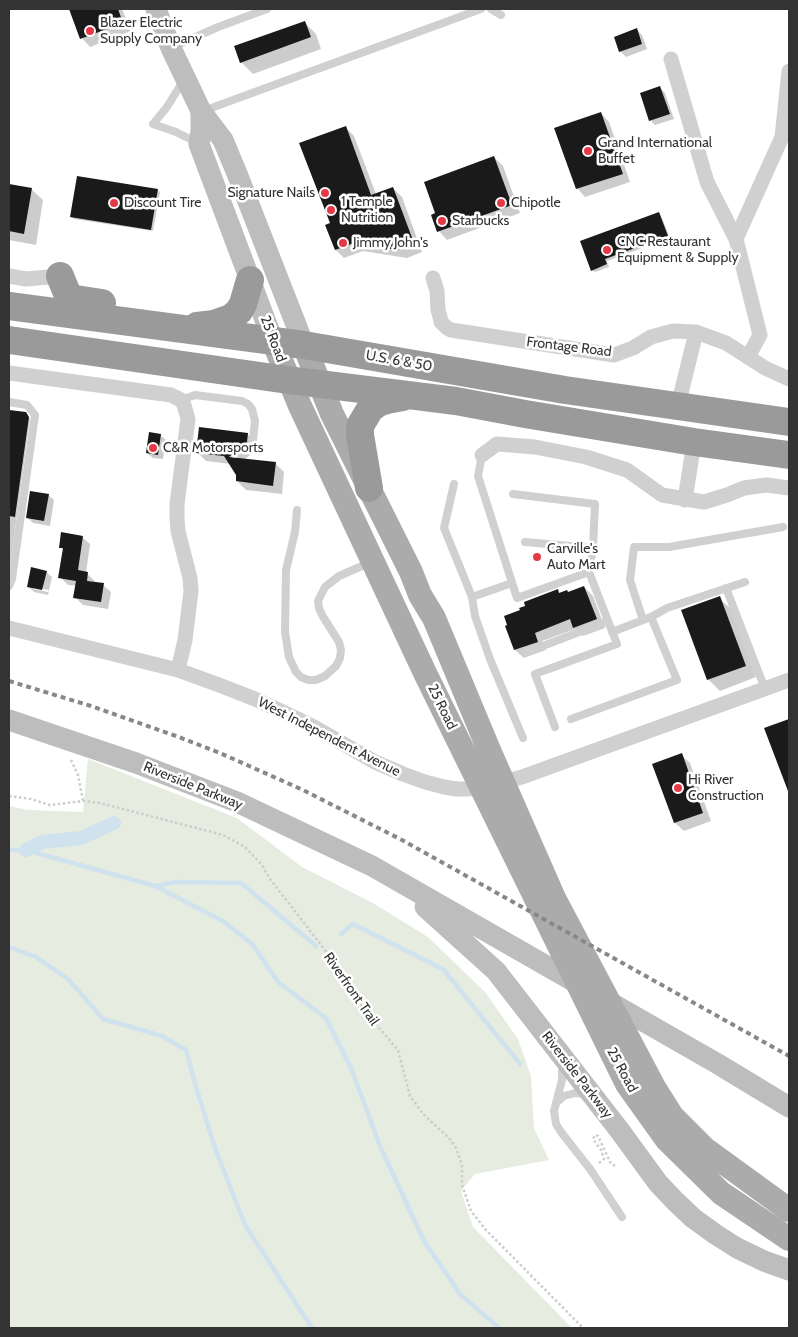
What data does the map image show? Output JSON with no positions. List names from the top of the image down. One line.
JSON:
{"streets":{"highway":["U.S. 6 & 50"],"main road":["25 Road","Riverside Parkway"],"street":["Frontage Road","West Independent Avenue"],"path":["Riverfront Trail"]},"crossings":[["25 Road","U.S. 6 & 50"]],"places":["Blazer Electric Supply Company","Grand International Buffet","Signature Nails","Discount Tire","Chipotle","1 Temple Nutrition","Starbucks","Jimmy John's","CNC Restaurant Equipment & Supply","C&R Motorsports","Carville's Auto Mart","Hi River Construction"]}
